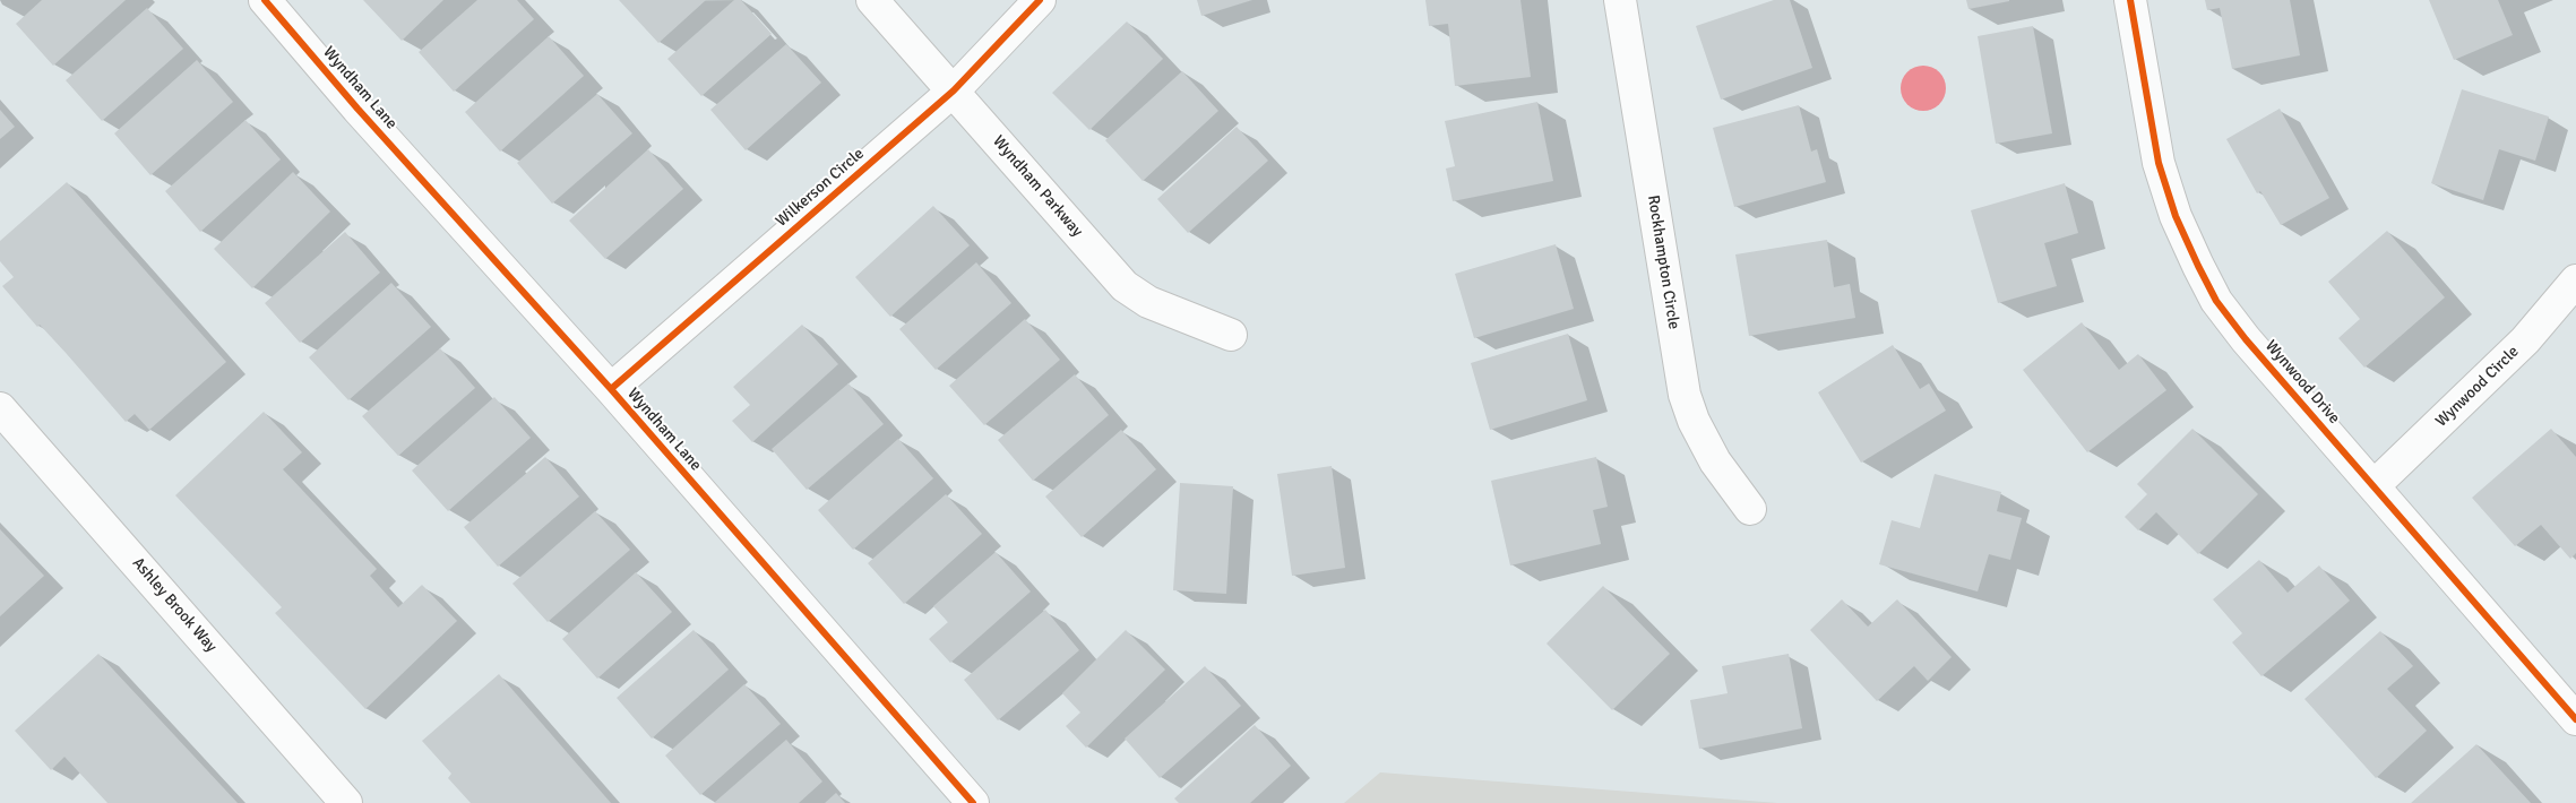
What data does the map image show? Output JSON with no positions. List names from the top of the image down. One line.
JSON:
{"streets":{"street":["Wyndham Lane","Wyndham Parkway","Wilkerson Circle","Rockhampton Circle","Wynwood Drive","Wynwood Circle","Ashley Brook Way"]},"crossings":[["Wyndham Lane","Wilkerson Circle"],["Wyndham Parkway","Wilkerson Circle"],["Wynwood Drive","Wynwood Circle"]]}
